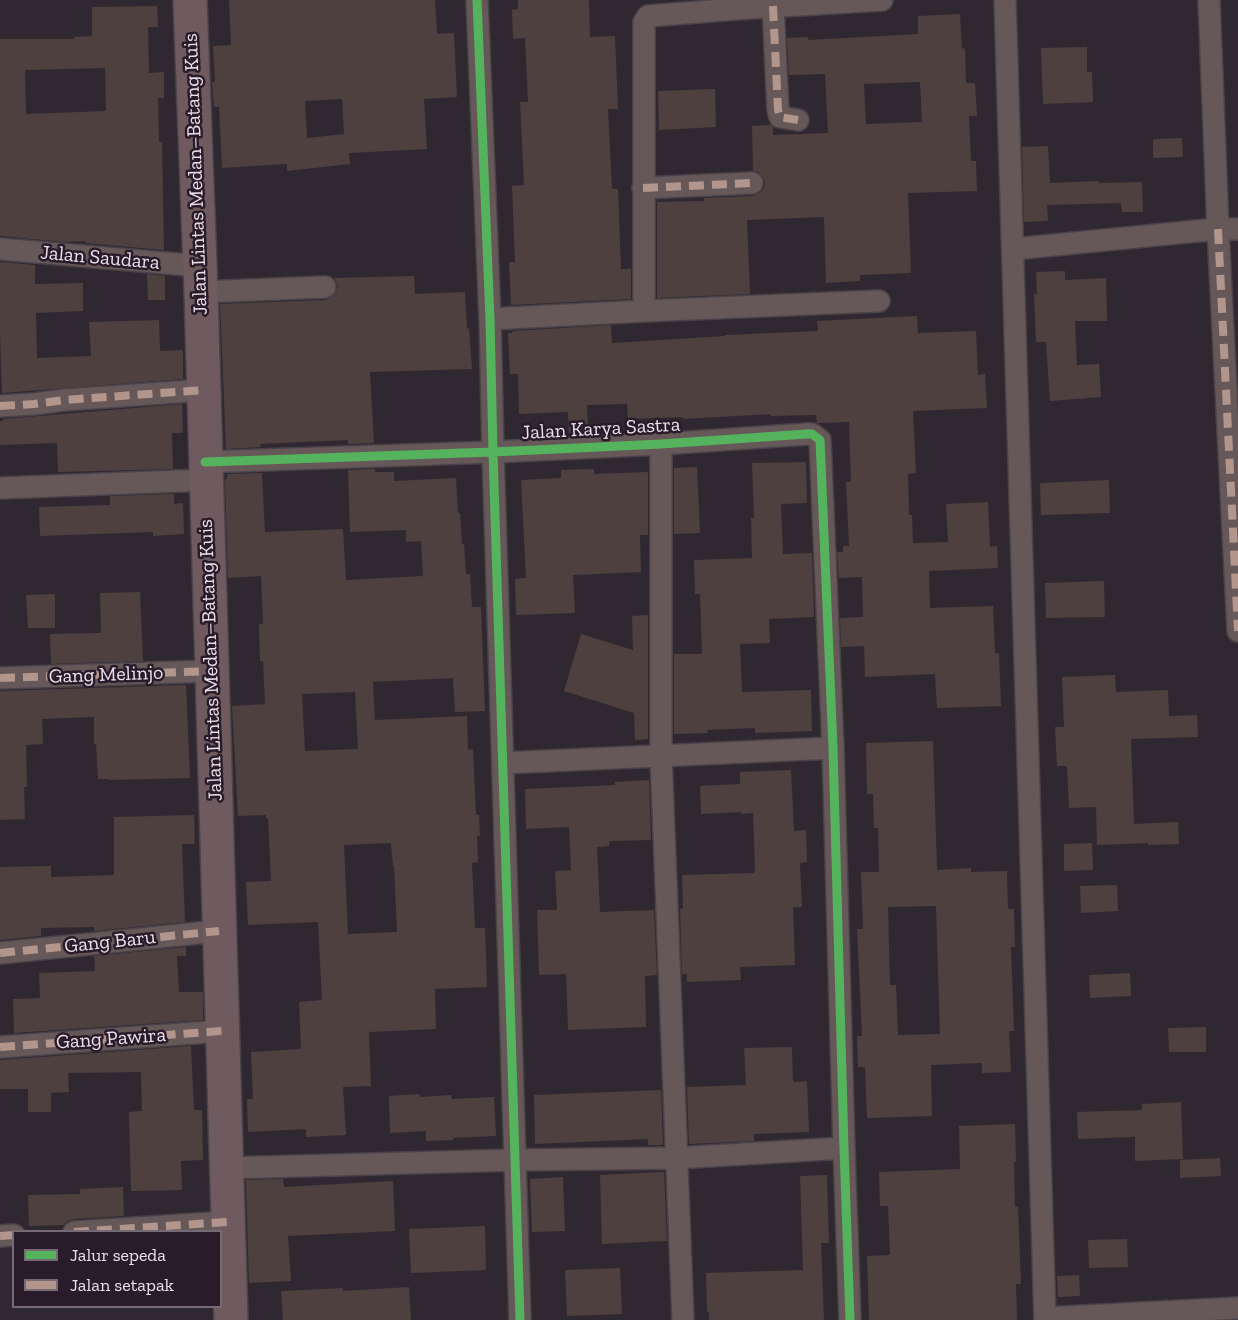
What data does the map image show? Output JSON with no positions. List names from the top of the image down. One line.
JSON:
{"streets":{"highway":["Jalan Lintas Medan–Batang Kuis"],"street":["Jalan Saudara","Jalan Karya Sastra","Gang Melinjo","Gang Baru","Gang Pawira"]},"crossings":[["Jalan Lintas Medan–Batang Kuis","Jalan Saudara"],["Jalan Lintas Medan–Batang Kuis","Jalan Karya Sastra"],["Jalan Lintas Medan–Batang Kuis","Gang Melinjo"],["Jalan Lintas Medan–Batang Kuis","Gang Baru"],["Jalan Lintas Medan–Batang Kuis","Gang Pawira"]],"legend":["Jalur sepeda","Jalan setapak"]}
